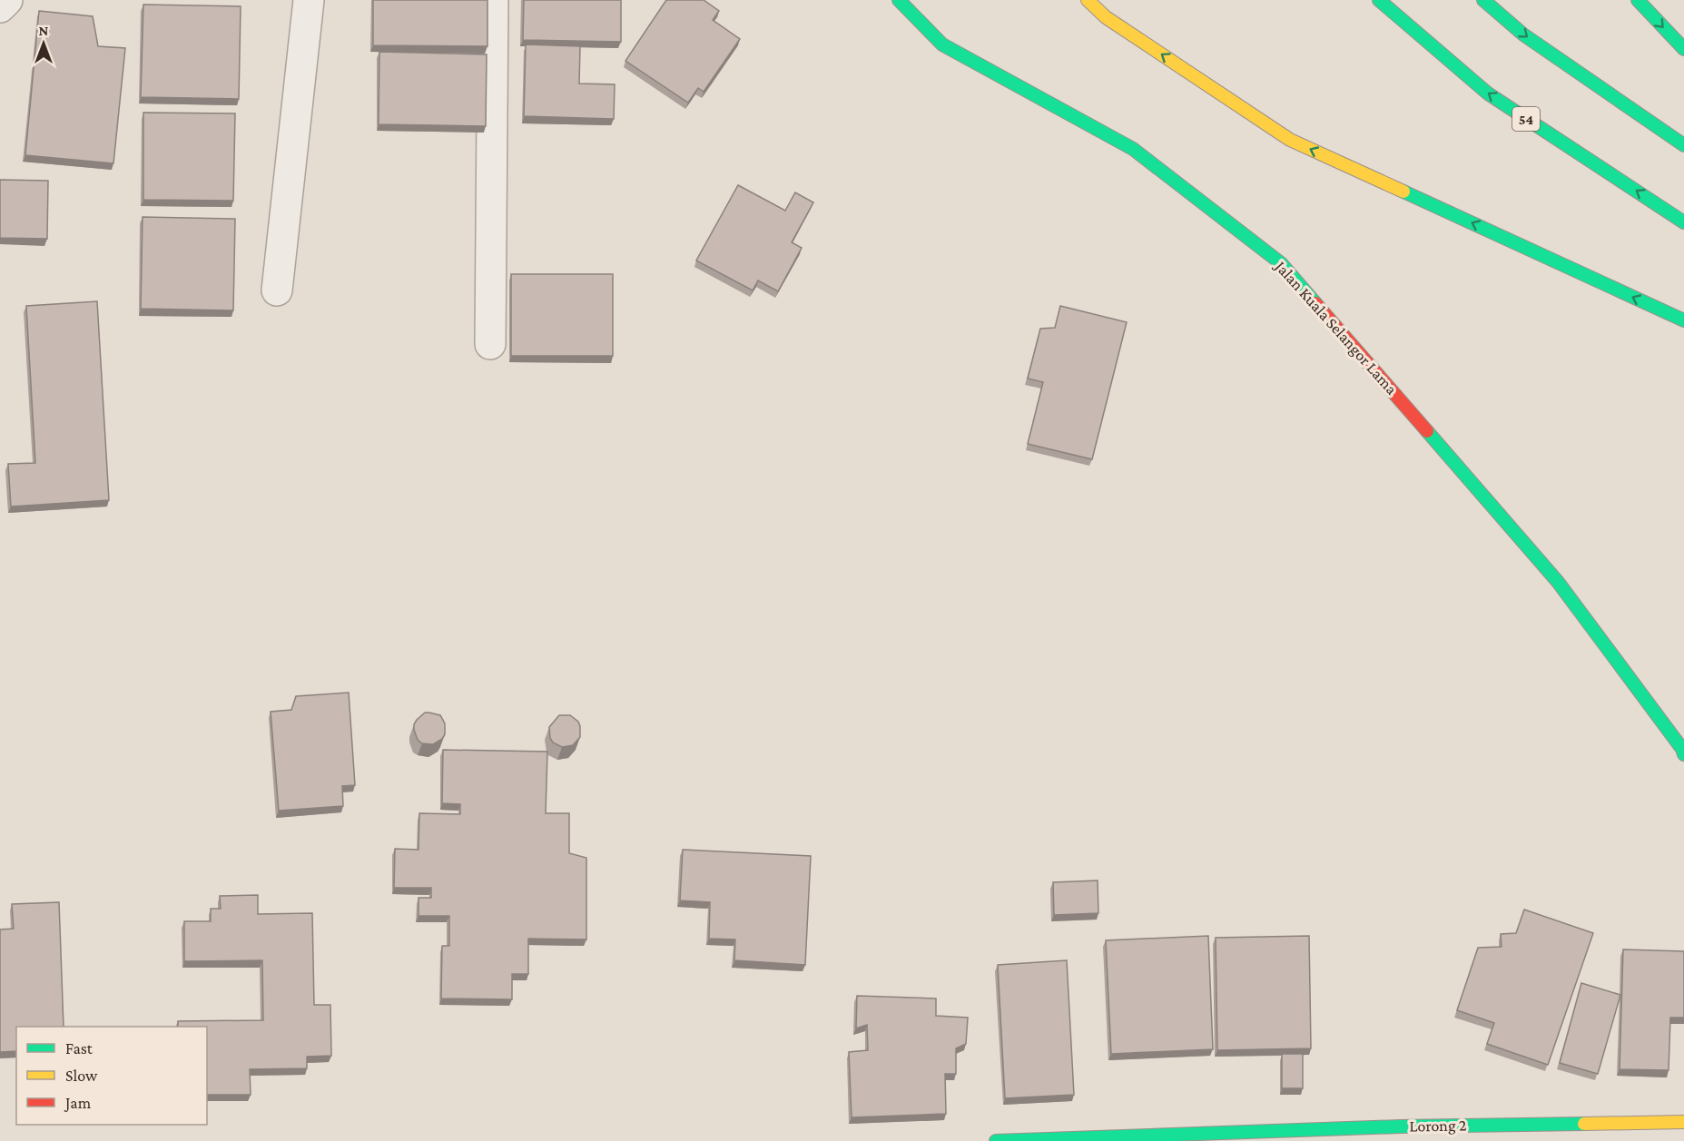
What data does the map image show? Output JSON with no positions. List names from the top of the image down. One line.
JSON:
{"streets":{"main road":["54","Jalan Kuala Selangor Lama","Lorong 2"]},"legend":["Fast","Slow","Jam"],"north":"top"}
